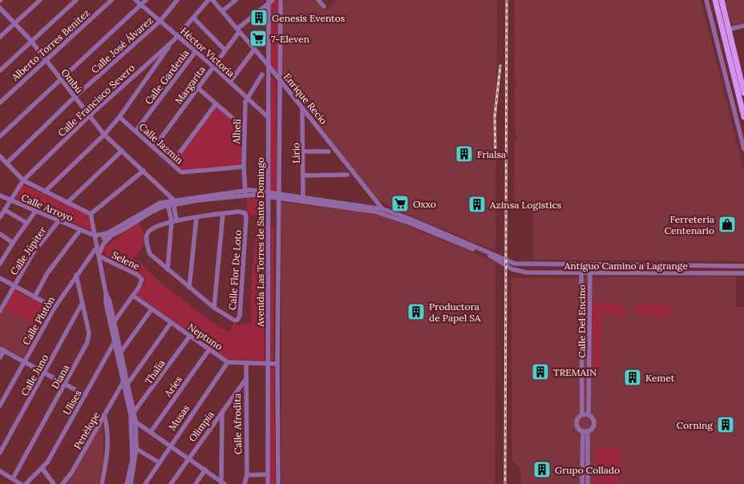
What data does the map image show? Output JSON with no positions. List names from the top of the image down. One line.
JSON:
{"streets":{"street":["Alberto Torres Benitez","Calle José Álvarez","Héctor Victoria","Calle Gardenia","Ombú","Margarita","Enrique Recio","Calle Francisco Severo","Alhelí","Calle Jazmín","Lirio","Calle Arroyo","Avenida Las Torres de Santo Domingo","Calle Júpiter","Selene","Antiguo Camino a Lagrange","Calle Flor De Loto","Calle Plutòn","Calle Del Encino","Neptuno","Thalía","Calle Juno","Diana","Aries","Ulises","Musas","Calle Afrodita","Olimpia","Penèlope"]},"crossings":[["Alberto Torres Benitez","Ombú"],["Calle José Álvarez","Héctor Victoria"],["Calle José Álvarez","Ombú"],["Héctor Victoria","Calle Gardenia"],["Héctor Victoria","Margarita"],["Héctor Victoria","Calle Francisco Severo"],["Héctor Victoria","Alhelí"],["Héctor Victoria","Avenida Las Torres de Santo Domingo"],["Calle Gardenia","Calle Jazmín"],["Ombú","Calle Francisco Severo"],["Margarita","Enrique Recio"],["Margarita","Calle Jazmín"],["Margarita","Avenida Las Torres de Santo Domingo"],["Enrique Recio","Lirio"],["Enrique Recio","Avenida Las Torres de Santo Domingo"],["Enrique Recio","Antiguo Camino a Lagrange"],["Calle Francisco Severo","Calle Arroyo"],["Alhelí","Calle Jazmín"],["Calle Arroyo","Calle Júpiter"],["Avenida Las Torres de Santo Domingo","Neptuno"],["Selene","Neptuno"],["Antiguo Camino a Lagrange","Calle Del Encino"],["Calle Plutòn","Diana"],["Neptuno","Thalía"],["Neptuno","Aries"],["Neptuno","Musas"],["Neptuno","Calle Afrodita"],["Calle Juno","Diana"],["Calle Afrodita","Olimpia"]],"places":{"building":["Genesis Eventos","Frialsa","Azinsa Logistics","Productora de Papel SA","TREMAIN","Kemet","Corning","Grupo Collado"],"supermarket":["7-Eleven","Oxxo"],"shop":["Ferreteria Centenario"]}}
